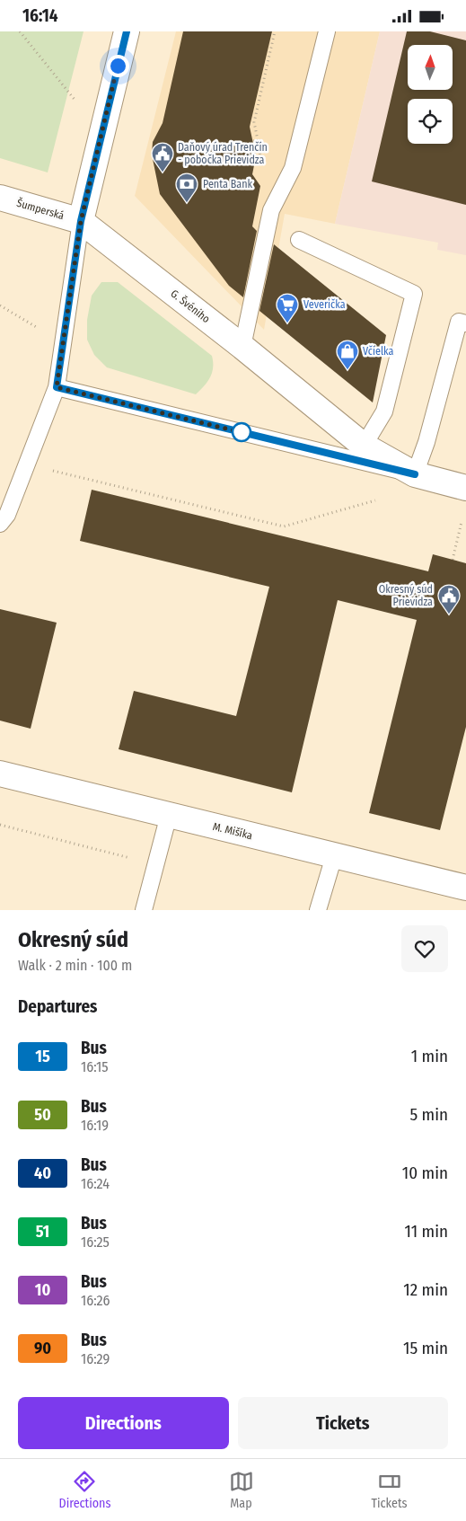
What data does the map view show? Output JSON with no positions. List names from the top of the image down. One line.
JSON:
{"streets":{"street":["Šumperská","G. Švéniho","M. Mišíka"]},"crossings":[["Šumperská","G. Švéniho"]],"places":{"public building":["Daňový úrad Trenčín - pobočka Prievidza","Okresný súd Prievidza"],"bank":["Penta Bank"],"supermarket":["Veverička"],"shop":["Včielka"]},"lines":["bus line 15"],"north":"top","page":{"status":"16:14","heading":[["Okresný súd","Walk · 2 min · 100 m"],"Departures"],"list":[{"mark":"15","name":"Bus","note":"16:15","value":"1 min"},{"mark":"50","name":"Bus","note":"16:19","value":"5 min"},{"mark":"40","name":"Bus","note":"16:24","value":"10 min"},{"mark":"51","name":"Bus","note":"16:25","value":"11 min"},{"mark":"10","name":"Bus","note":"16:26","value":"12 min"},{"mark":"90","name":"Bus","note":"16:29","value":"15 min"}],"buttons":["Directions","Tickets"],"tabs":["Directions","Map","Tickets"]}}
